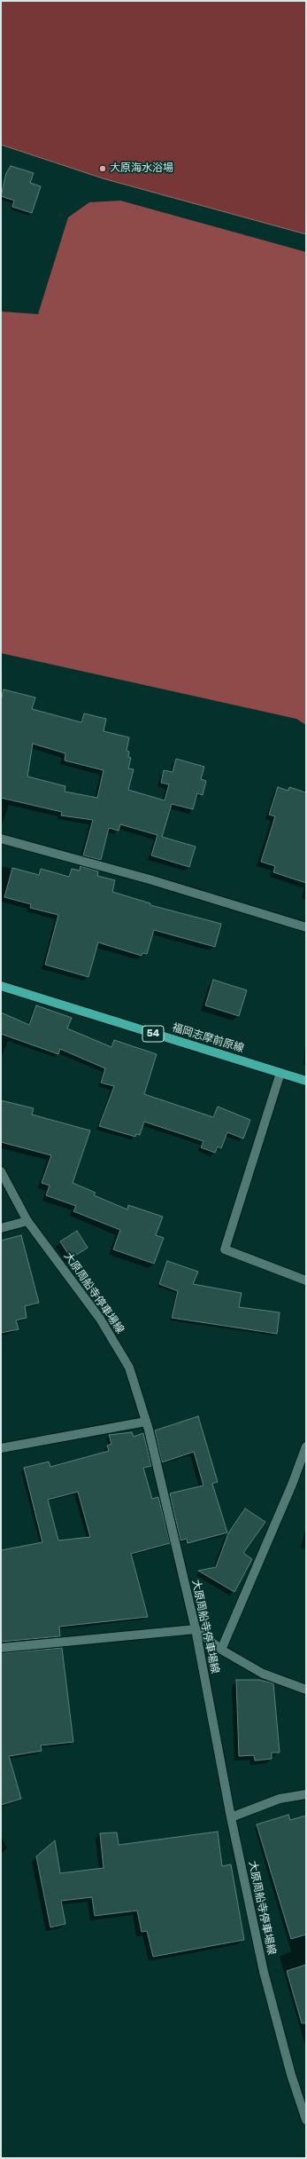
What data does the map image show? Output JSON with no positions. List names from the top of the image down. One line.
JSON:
{"streets":{"main road":["54","福岡志摩前原線"],"street":["大原周船寺停車場線"]},"places":["大原海水浴場"]}
